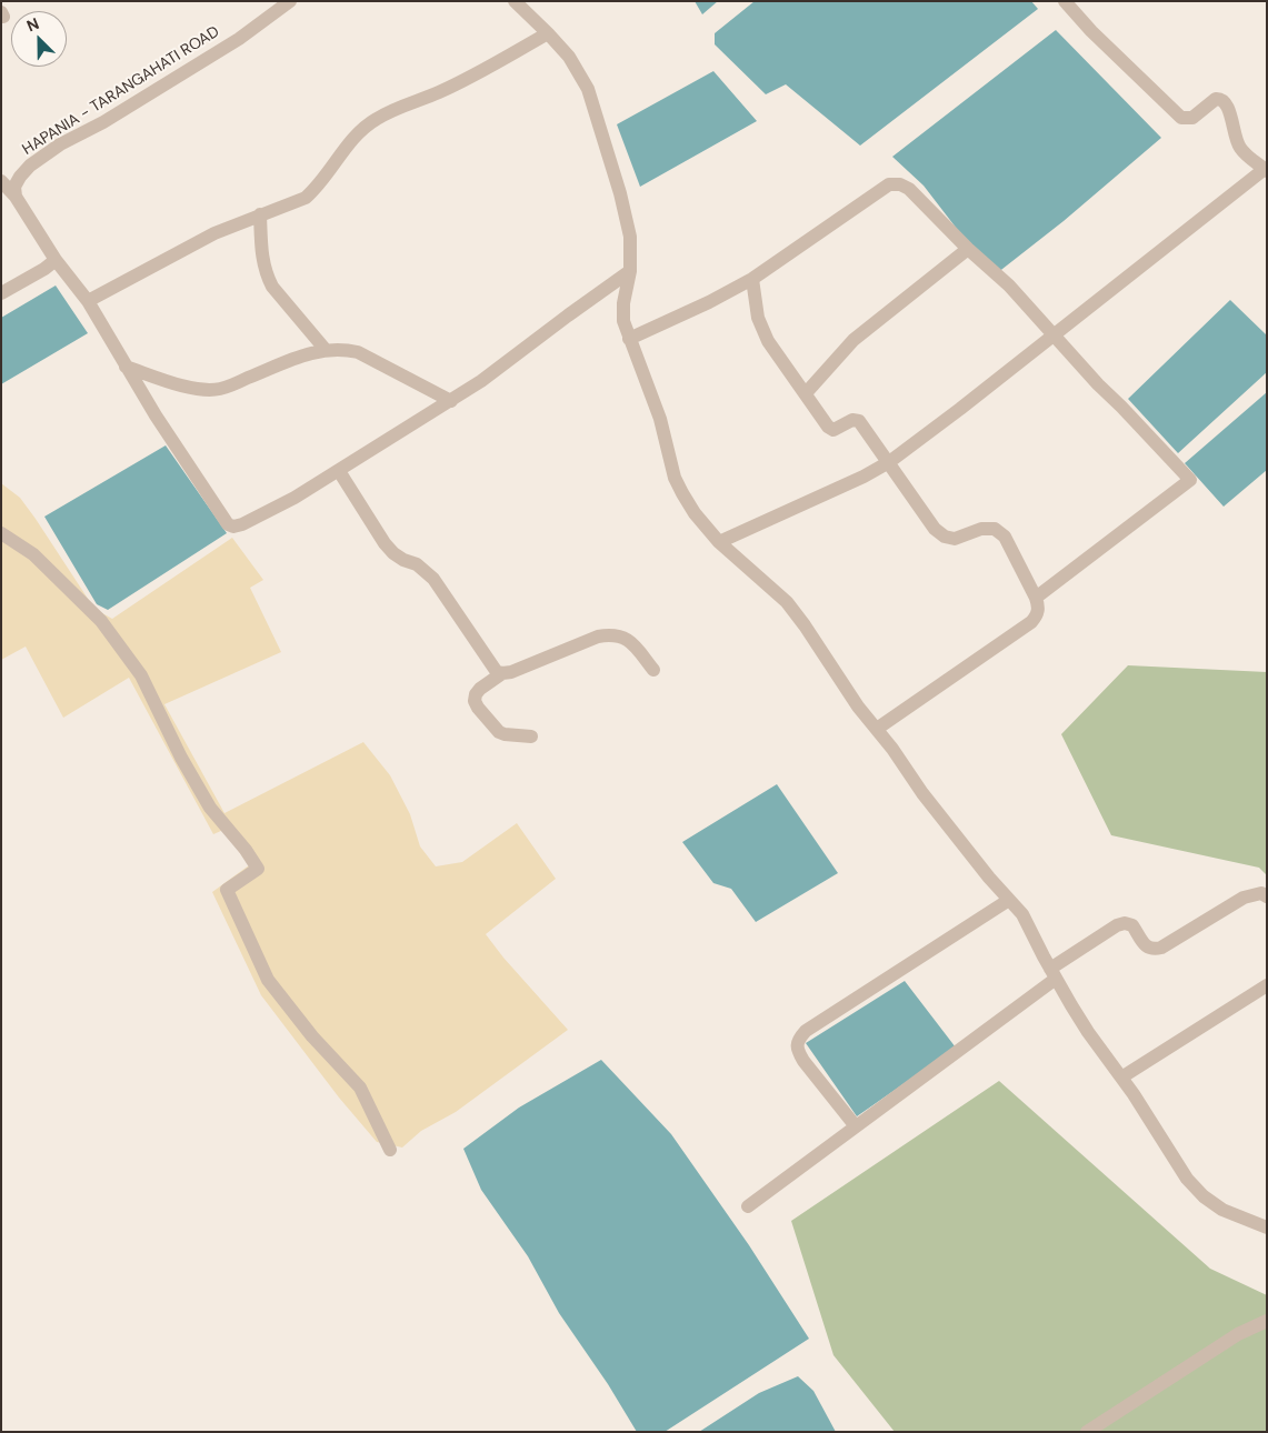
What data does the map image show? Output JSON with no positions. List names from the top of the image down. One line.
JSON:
{"streets":{"street":["HAPANIA - TARANGAHATI ROAD"]},"north":"top left"}
